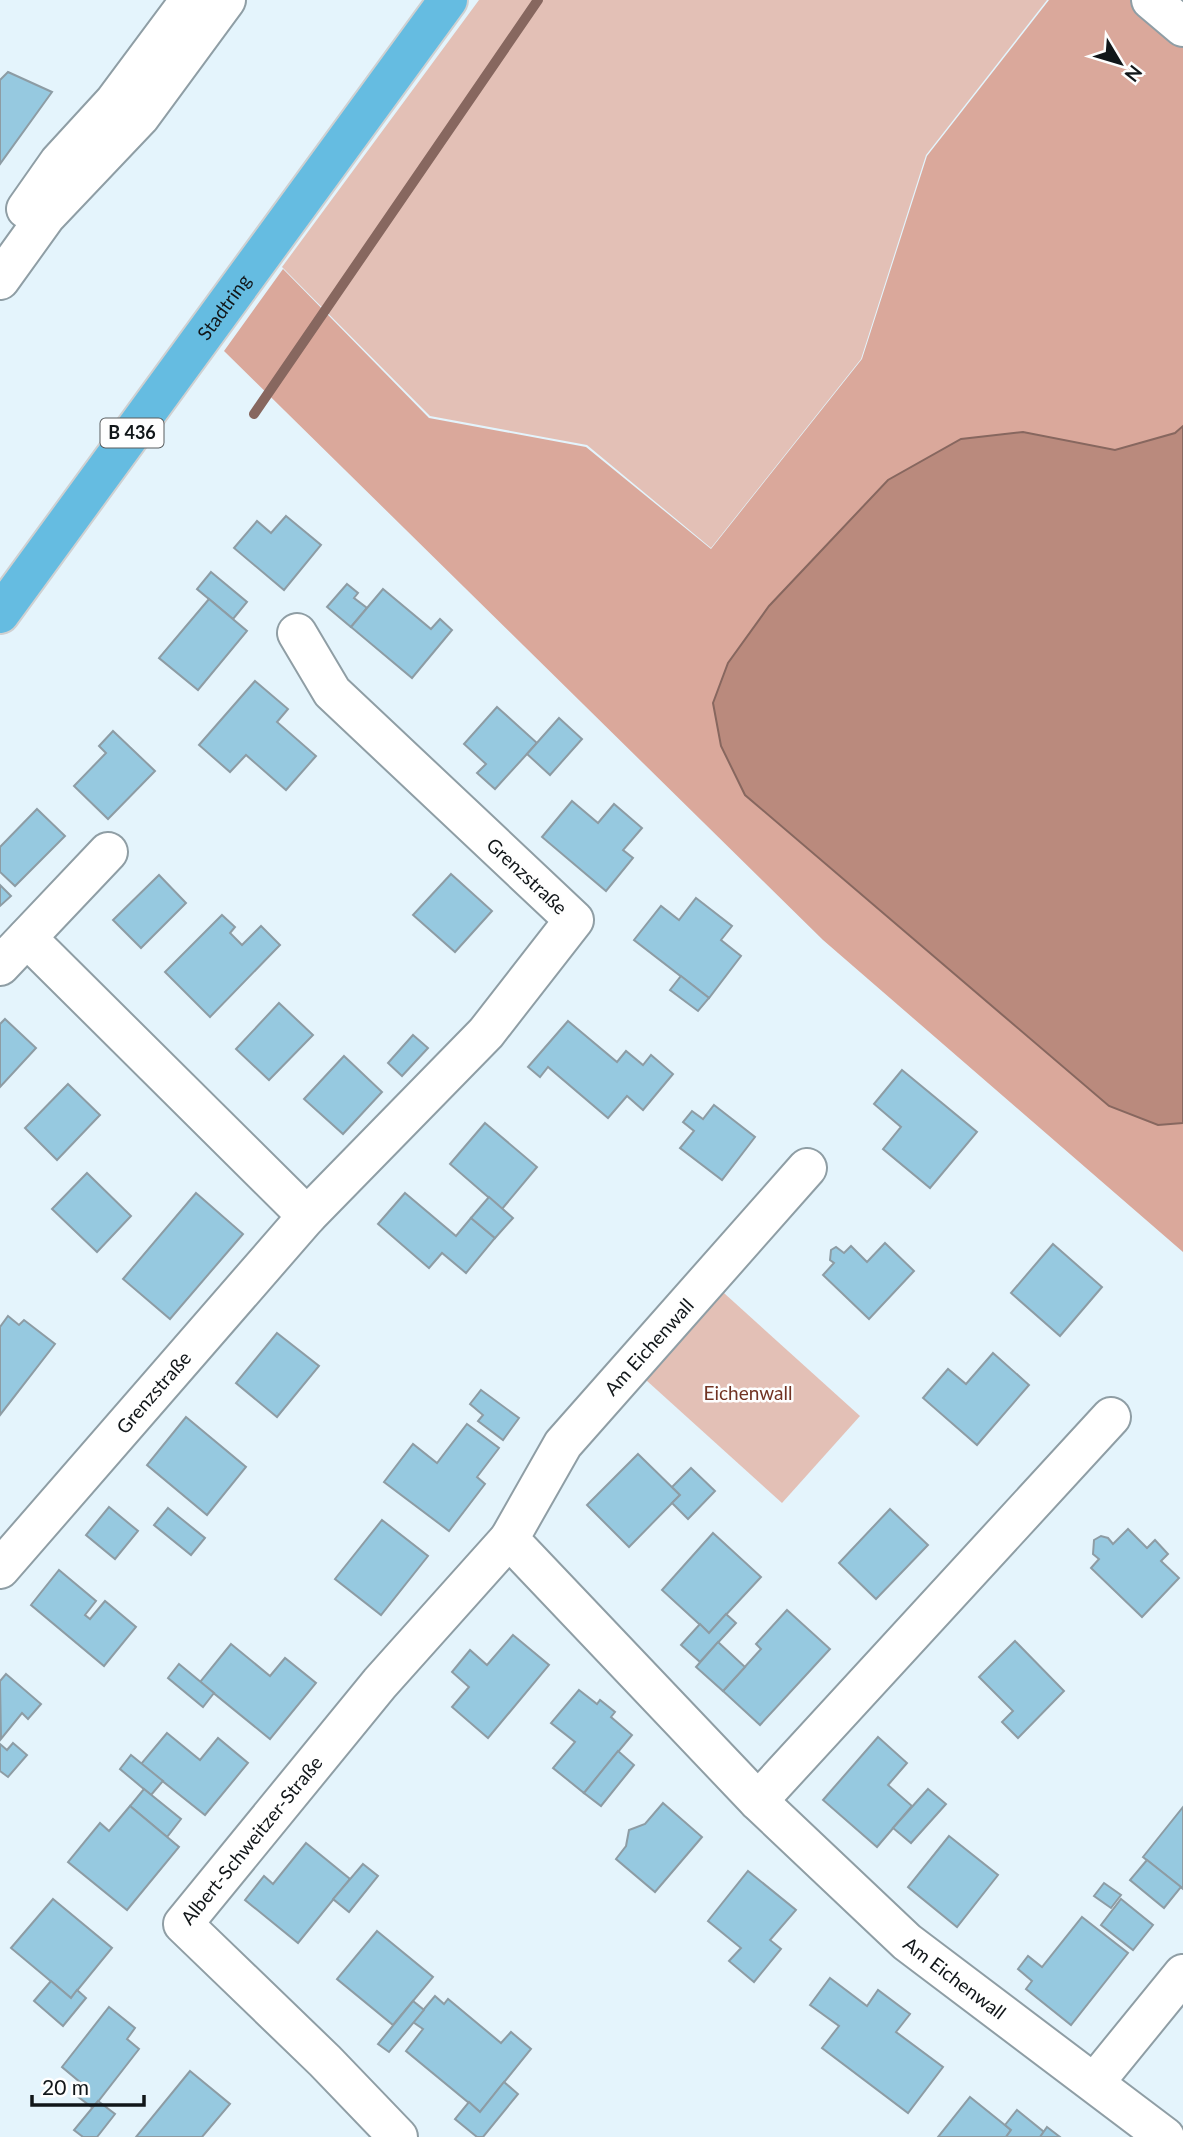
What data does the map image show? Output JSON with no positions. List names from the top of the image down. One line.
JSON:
{"streets":{"highway":["Stadtring","B 436"],"street":["Grenzstraße","Am Eichenwall","Albert-Schweitzer-Straße"]},"crossings":[["Am Eichenwall","Albert-Schweitzer-Straße"]],"parks":["Eichenwall"],"scale_bar":"20 m","north":"bottom right"}
